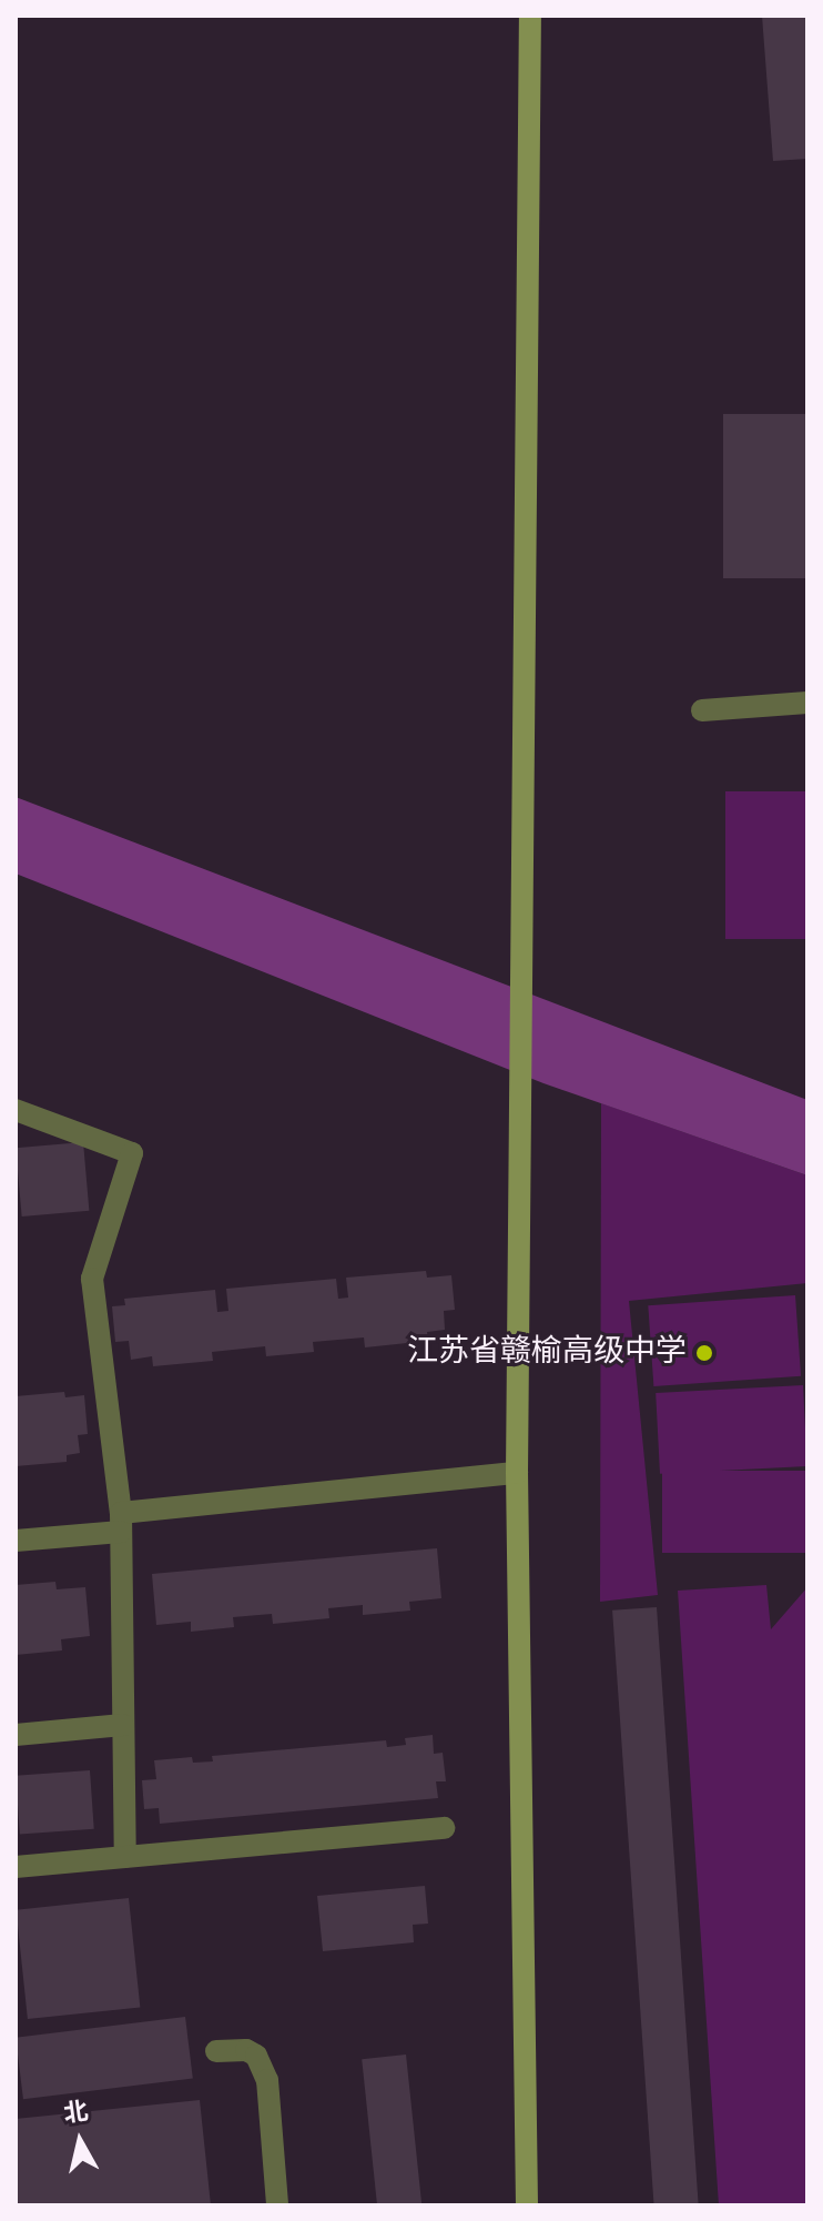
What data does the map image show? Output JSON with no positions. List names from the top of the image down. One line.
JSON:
{"places":["江苏省赣榆高级中学"],"north":"top"}
